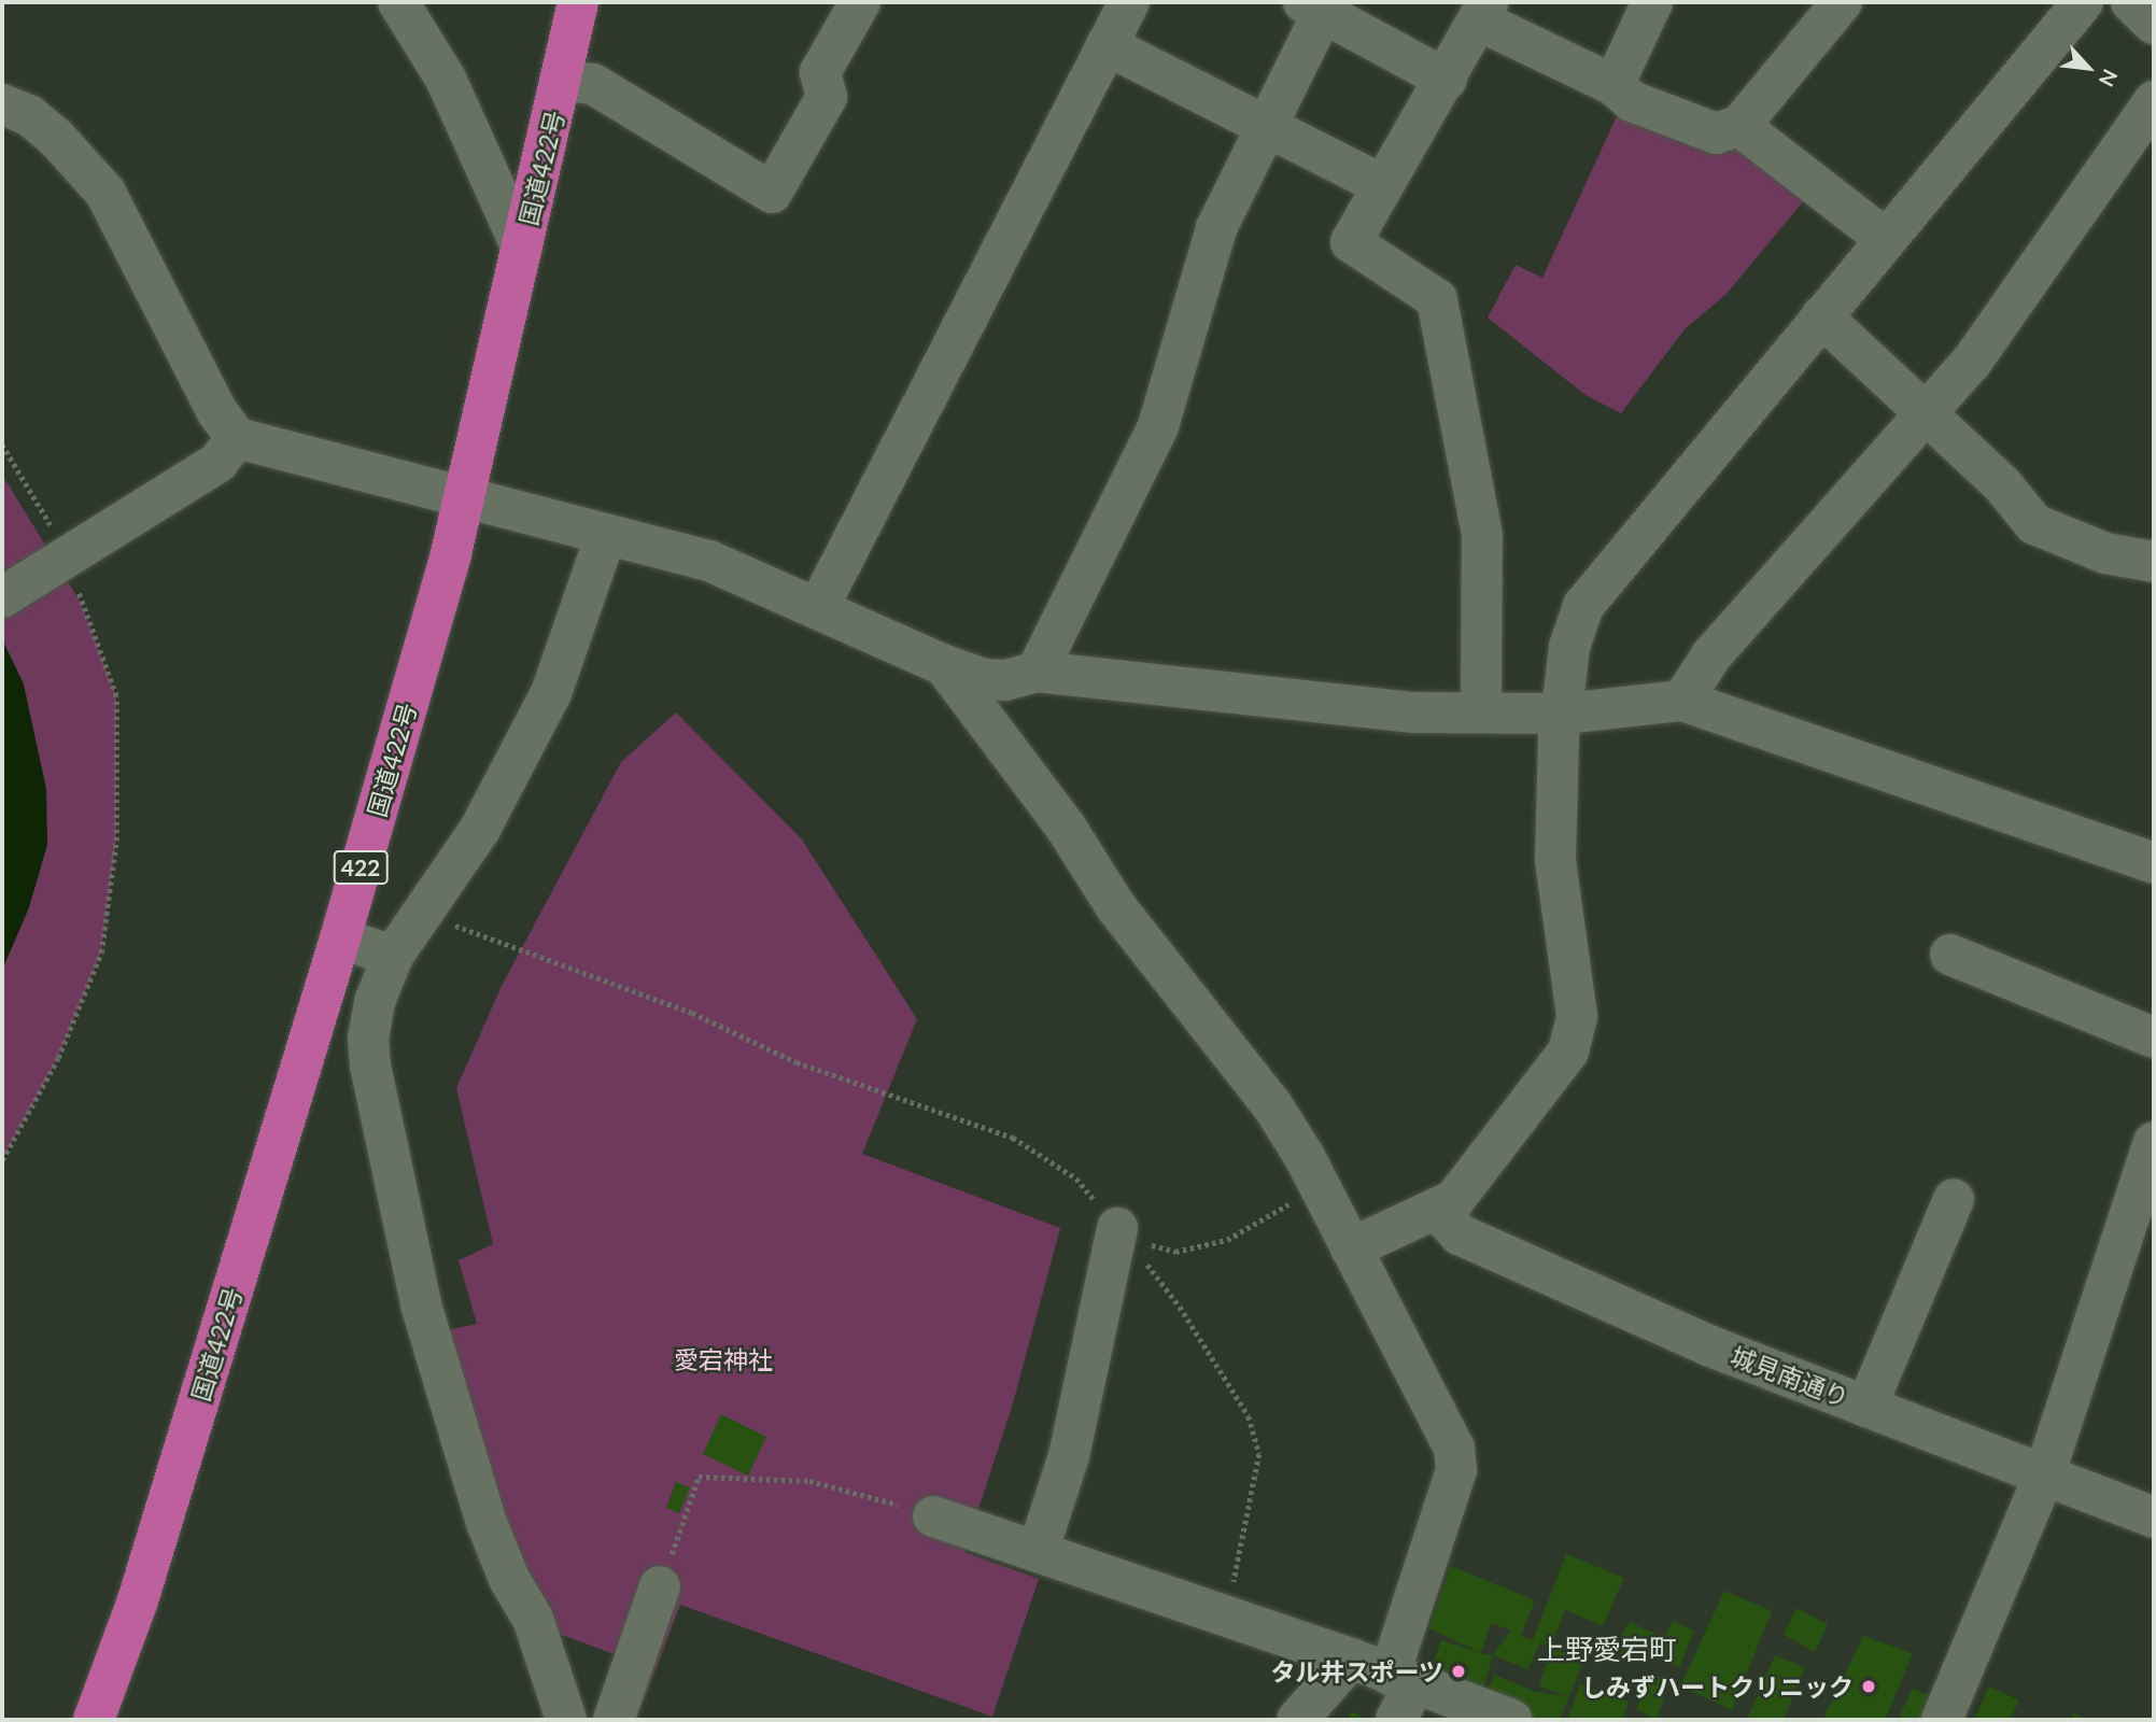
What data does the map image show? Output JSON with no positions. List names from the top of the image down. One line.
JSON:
{"streets":{"highway":["国道422号","422"],"street":["城見南通り"]},"districts":["上野愛宕町"],"parks":["愛宕神社"],"places":["タル井スポーツ","しみずハートクリニック"],"north":"bottom right"}
